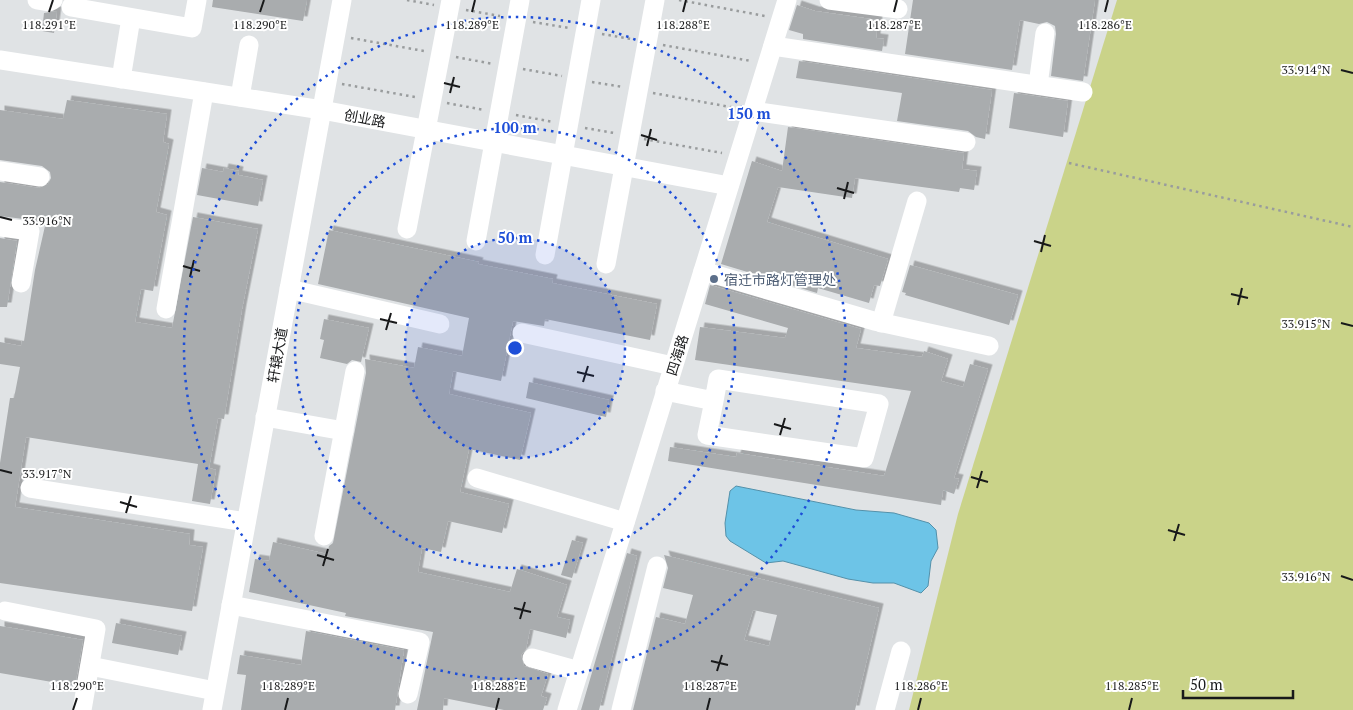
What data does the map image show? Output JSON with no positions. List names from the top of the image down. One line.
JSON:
{"streets":{"street":["创业路","轩辕大道","四海路"]},"crossings":[["创业路","轩辕大道"],["创业路","四海路"]],"places":["宿迁市路灯管理处"],"scale_bar":"50 m","coordinates":["118.291°E","118.290°E","118.289°E","118.288°E","118.287°E","118.286°E","33.914°N","33.916°N","33.915°N","33.917°N","118.285°E"],"rings":["150 m","100 m","50 m"]}
